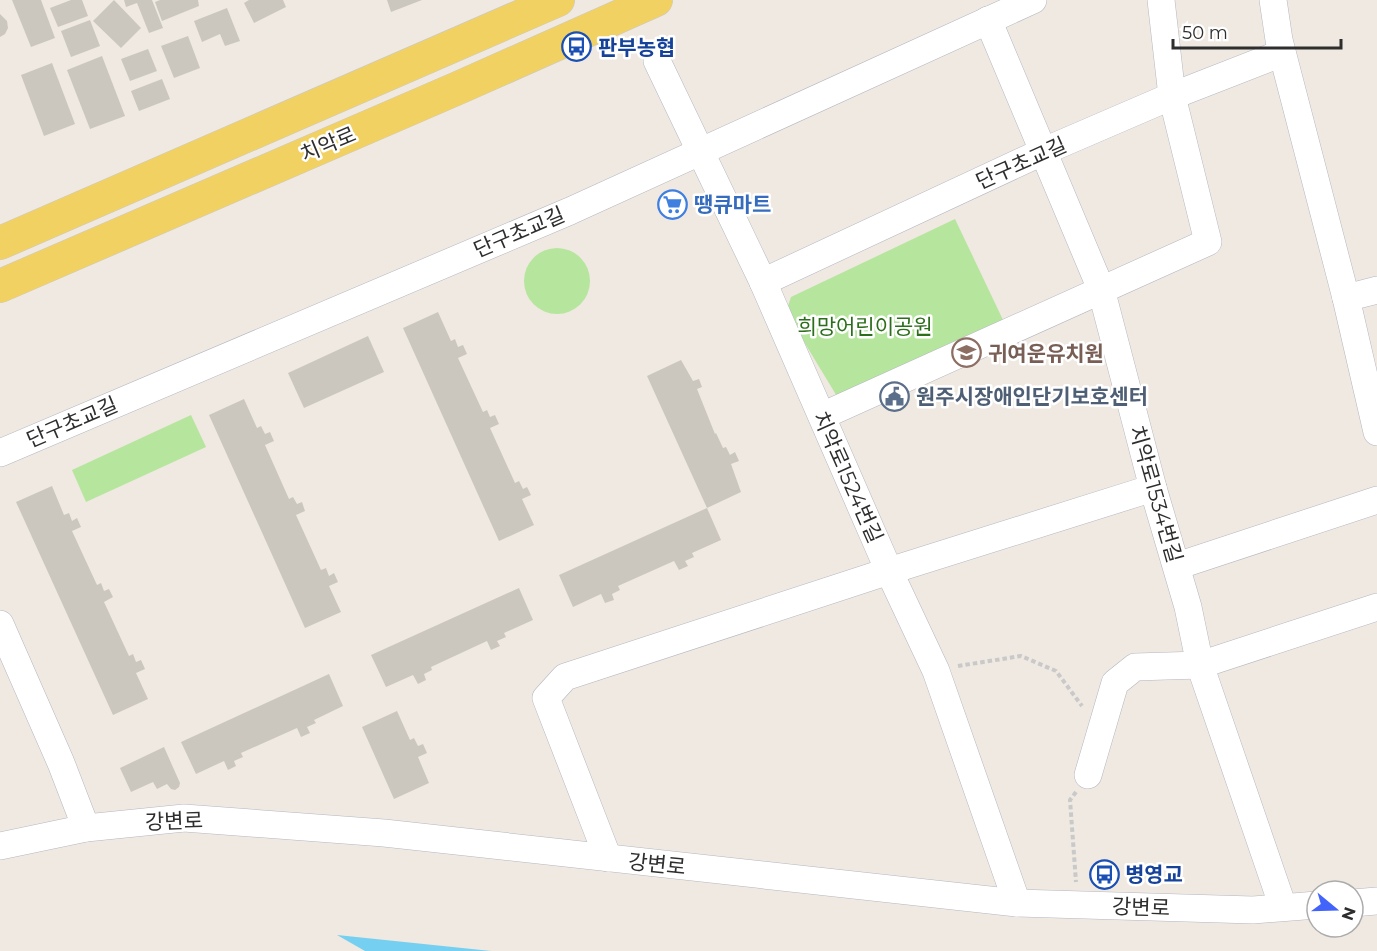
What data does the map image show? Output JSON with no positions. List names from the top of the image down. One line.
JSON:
{"streets":{"main road":["치악로"],"street":["단구초교길","치악로1524번길","치악로1534번길","강변로"]},"crossings":[["단구초교길","치악로1524번길"],["단구초교길","치악로1534번길"],["치악로1524번길","강변로"],["치악로1534번길","강변로"]],"parks":["희망어린이공원"],"places":{"bus stop":["판부농협","병영교"],"supermarket":["땡큐마트"],"school or university":["귀여운유치원"],"public building":["원주시장애인단기보호센터"]},"scale_bar":"50 m","north":"right"}
